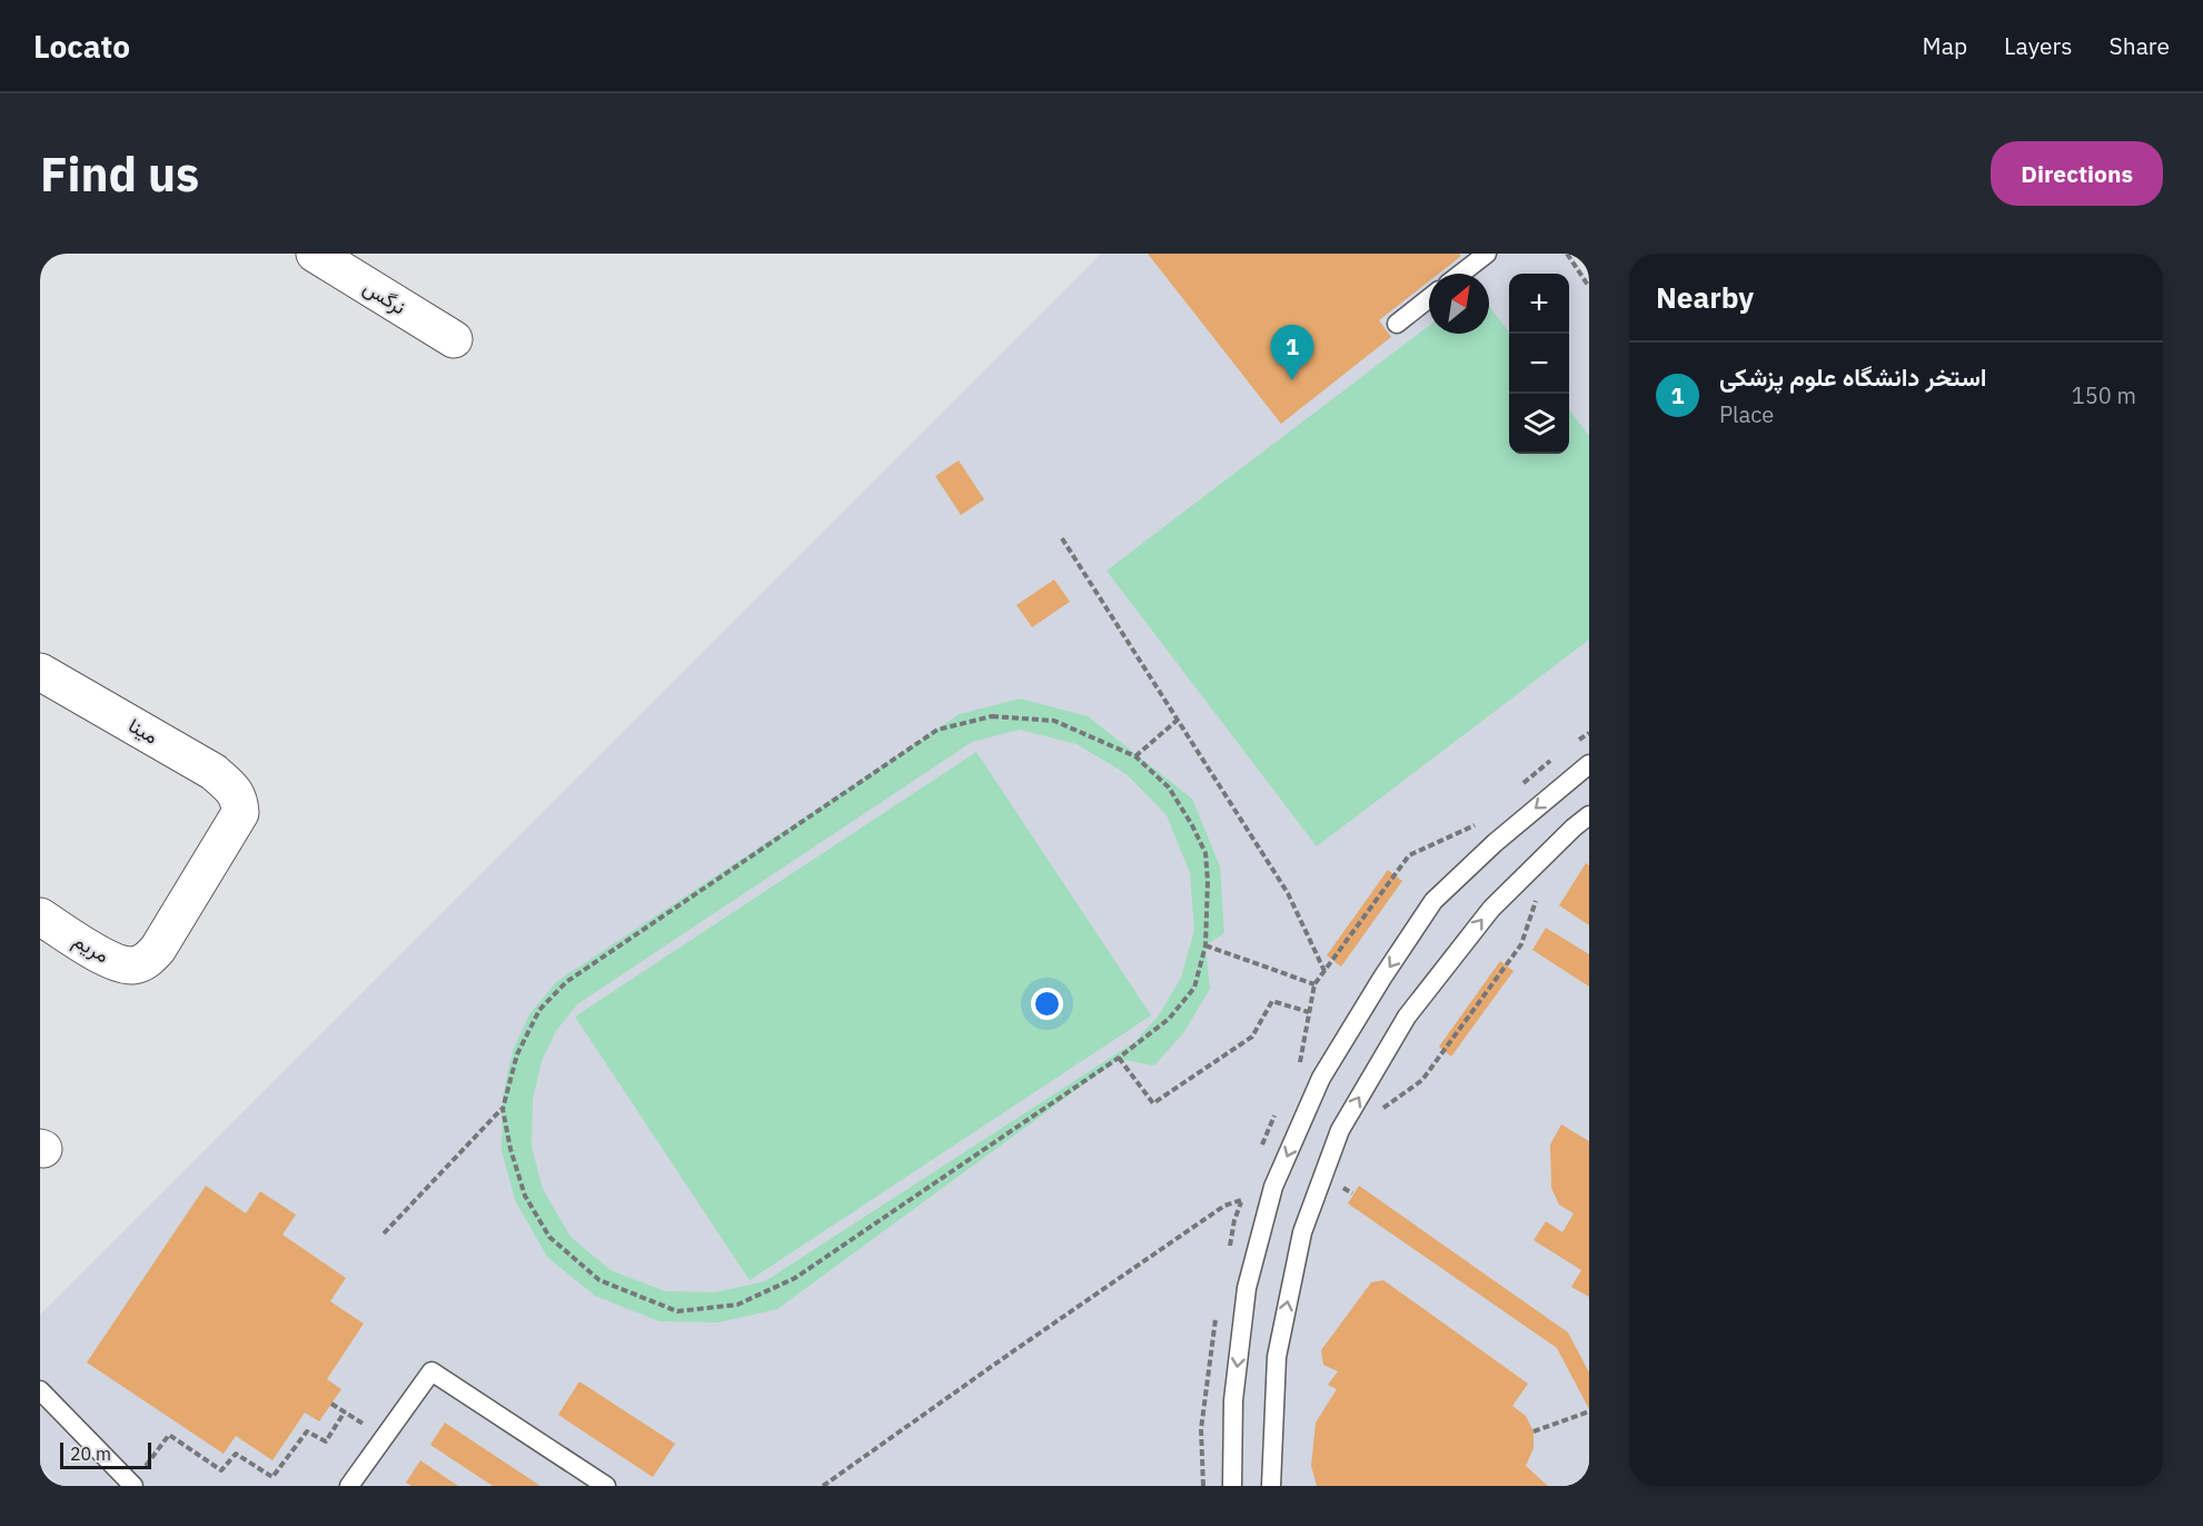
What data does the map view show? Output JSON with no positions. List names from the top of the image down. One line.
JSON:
{"streets":{"street":["نرگس","مینا","مریم"]},"crossings":[["مینا","مریم"]],"scale_bar":"20 m","north":"top right","page":{"header":"Locato","nav":["Map","Layers","Share"],"buttons":"Directions","title":"Find us","heading":"Nearby","map_buttons":["+","−"],"pins":"1","list":[{"mark":"1","name":"استخر دانشگاه علوم پزشکی","note":"Place","value":"150 m"}],"scale":"20 m"}}
